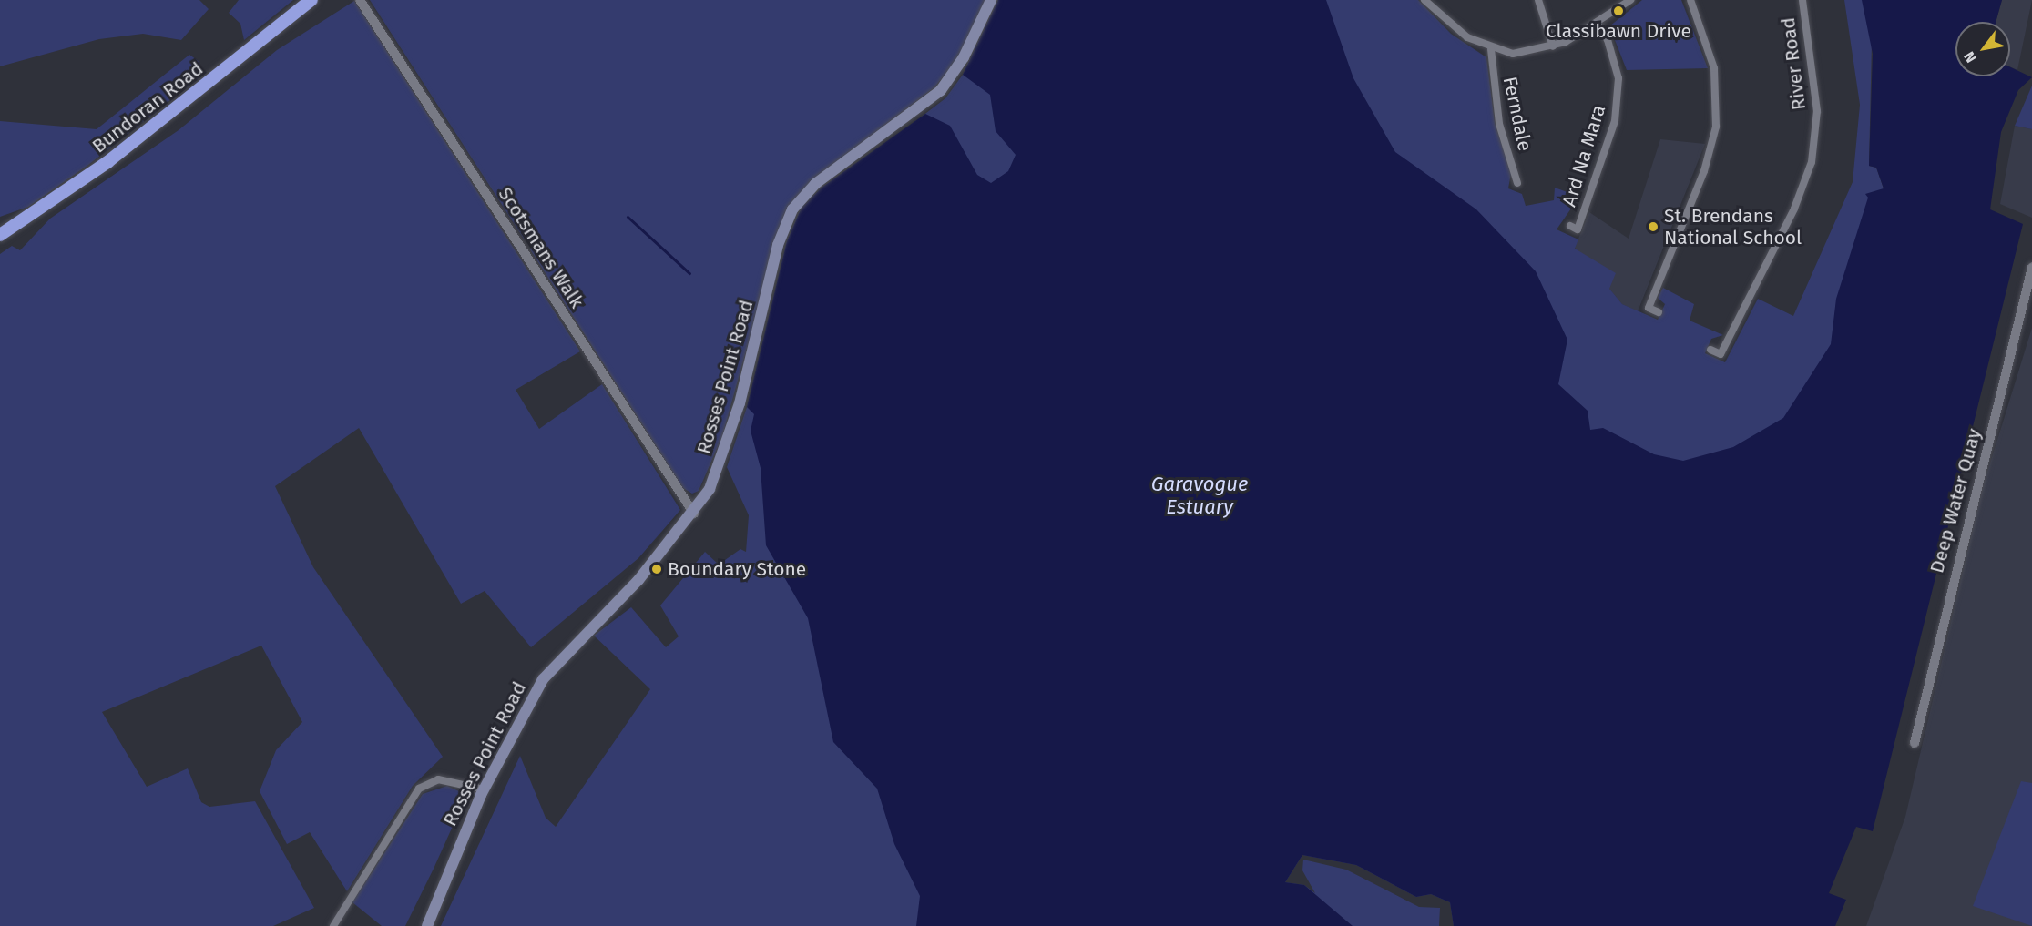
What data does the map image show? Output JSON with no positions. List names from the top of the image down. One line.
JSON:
{"streets":{"highway":["Bundoran Road"],"main road":["Rosses Point Road"],"street":["River Road","Ferndale","Ard Na Mara","Scotsmans Walk","Deep Water Quay"]},"crossings":[["Scotsmans Walk","Rosses Point Road"]],"water":["Garavogue Estuary"],"places":["Classibawn Drive","St. Brendans National School","Boundary Stone"],"north":"bottom left"}
